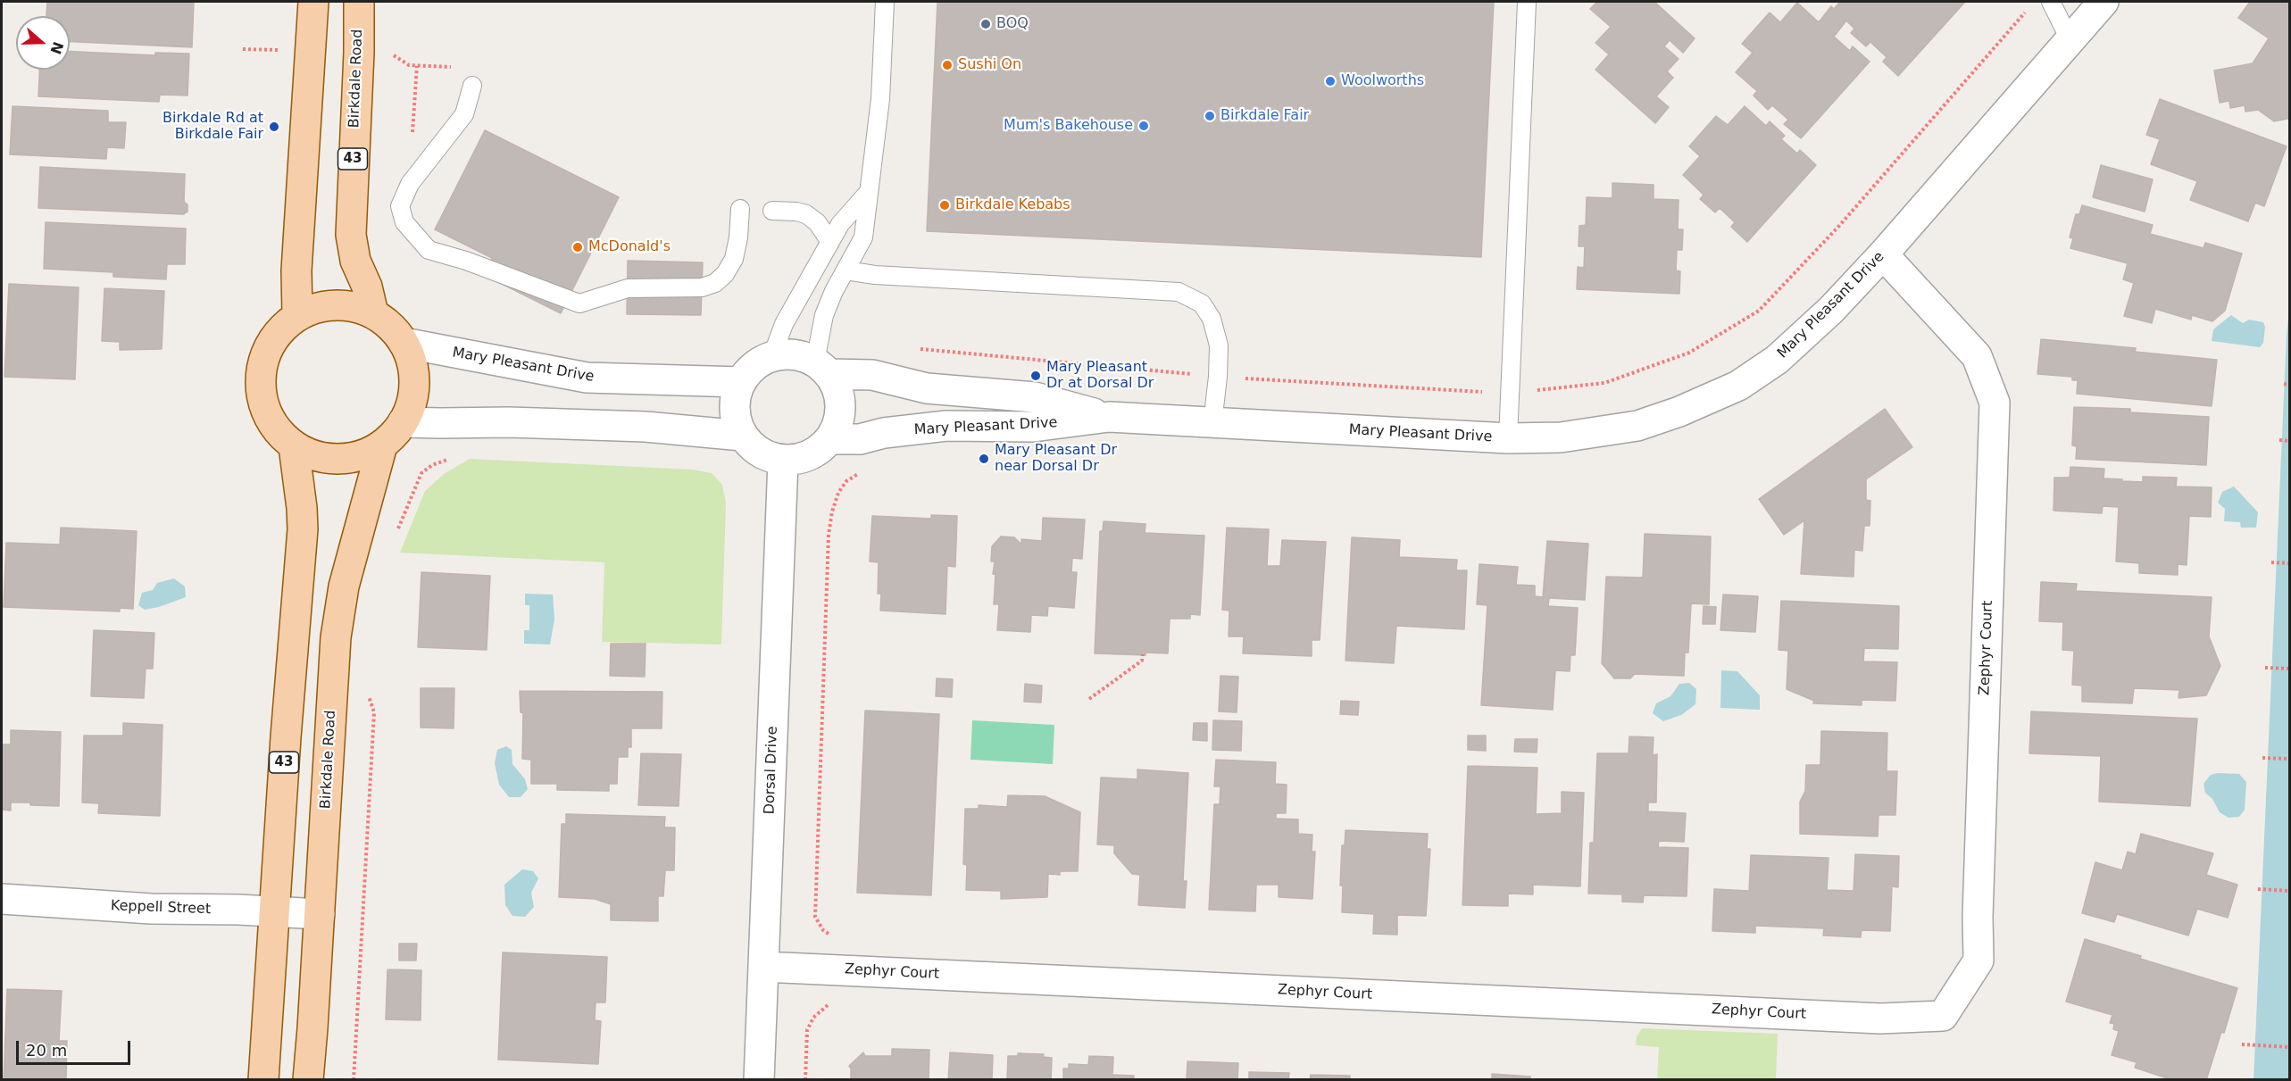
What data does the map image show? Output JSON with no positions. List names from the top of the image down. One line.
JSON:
{"streets":{"main road":["Birkdale Road","43"],"street":["Mary Pleasant Drive","Zephyr Court","Dorsal Drive","Keppell Street"]},"crossings":[["Birkdale Road","43"],["Birkdale Road","Mary Pleasant Drive"],["Birkdale Road","Keppell Street"],["43","Mary Pleasant Drive"],["43","Keppell Street"],["Mary Pleasant Drive","Zephyr Court"],["Mary Pleasant Drive","Dorsal Drive"],["Zephyr Court","Dorsal Drive"]],"places":["BOQ","Sushi On","Woolworths","Birkdale Fair","Mum's Bakehouse","Birkdale Rd at Birkdale Fair","Birkdale Kebabs","McDonald's","Mary Pleasant Dr at Dorsal Dr","Mary Pleasant Dr near Dorsal Dr"],"scale_bar":"20 m","north":"right"}
